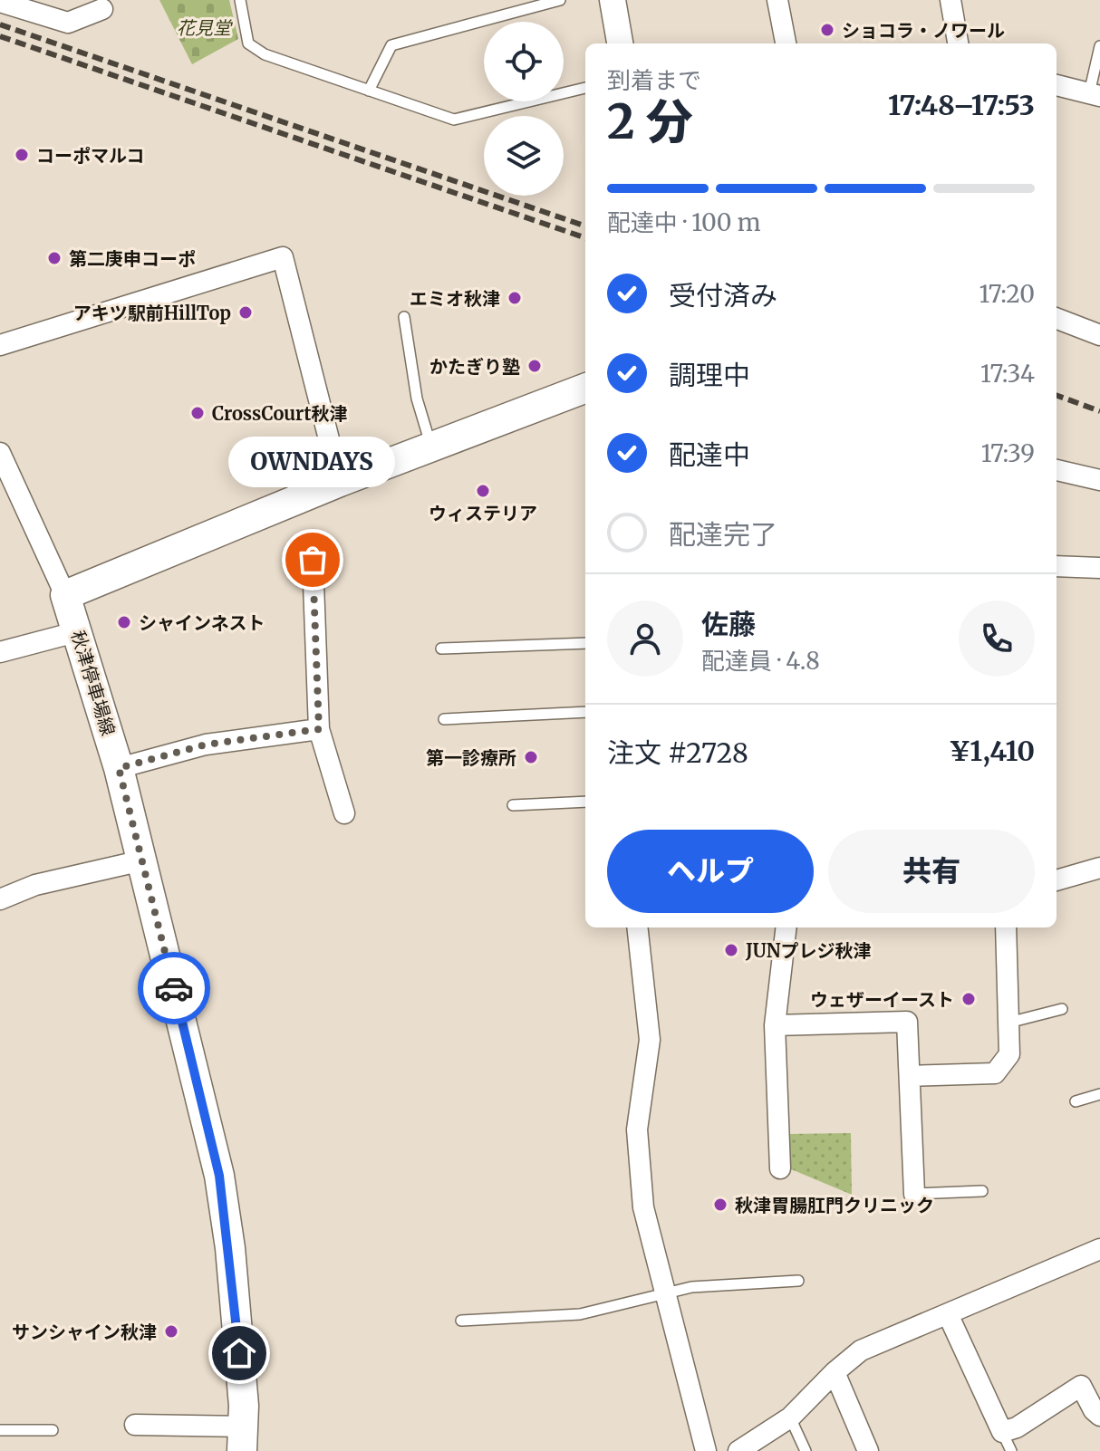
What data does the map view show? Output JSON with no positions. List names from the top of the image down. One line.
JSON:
{"streets":{"main road":["秋津停車場線"]},"parks":["花見堂"],"places":["ショコラ・ノワール","コーポマルコ","第二庚申コーポ","エミオ秋津","アキツ駅前HillTop","かたぎり塾","CrossCourt秋津","ウィステリア","OWNDAYS","シャインネスト","第一診療所","JUNプレジ秋津","ウェザーイースト","秋津胃腸肛門クリニック","サンシャイン秋津"],"page":{"heading":["2 分","到着まで","17:48–17:53"],"panel":["佐藤","配達員 · 4.8","注文 #2728","¥1,410"],"bar":"配達中 · 100 m","list":[["受付済み","17:20"],["調理中","17:34"],["配達中","17:39"],"配達完了"],"bubble":"OWNDAYS","buttons":["ヘルプ","共有"]}}
